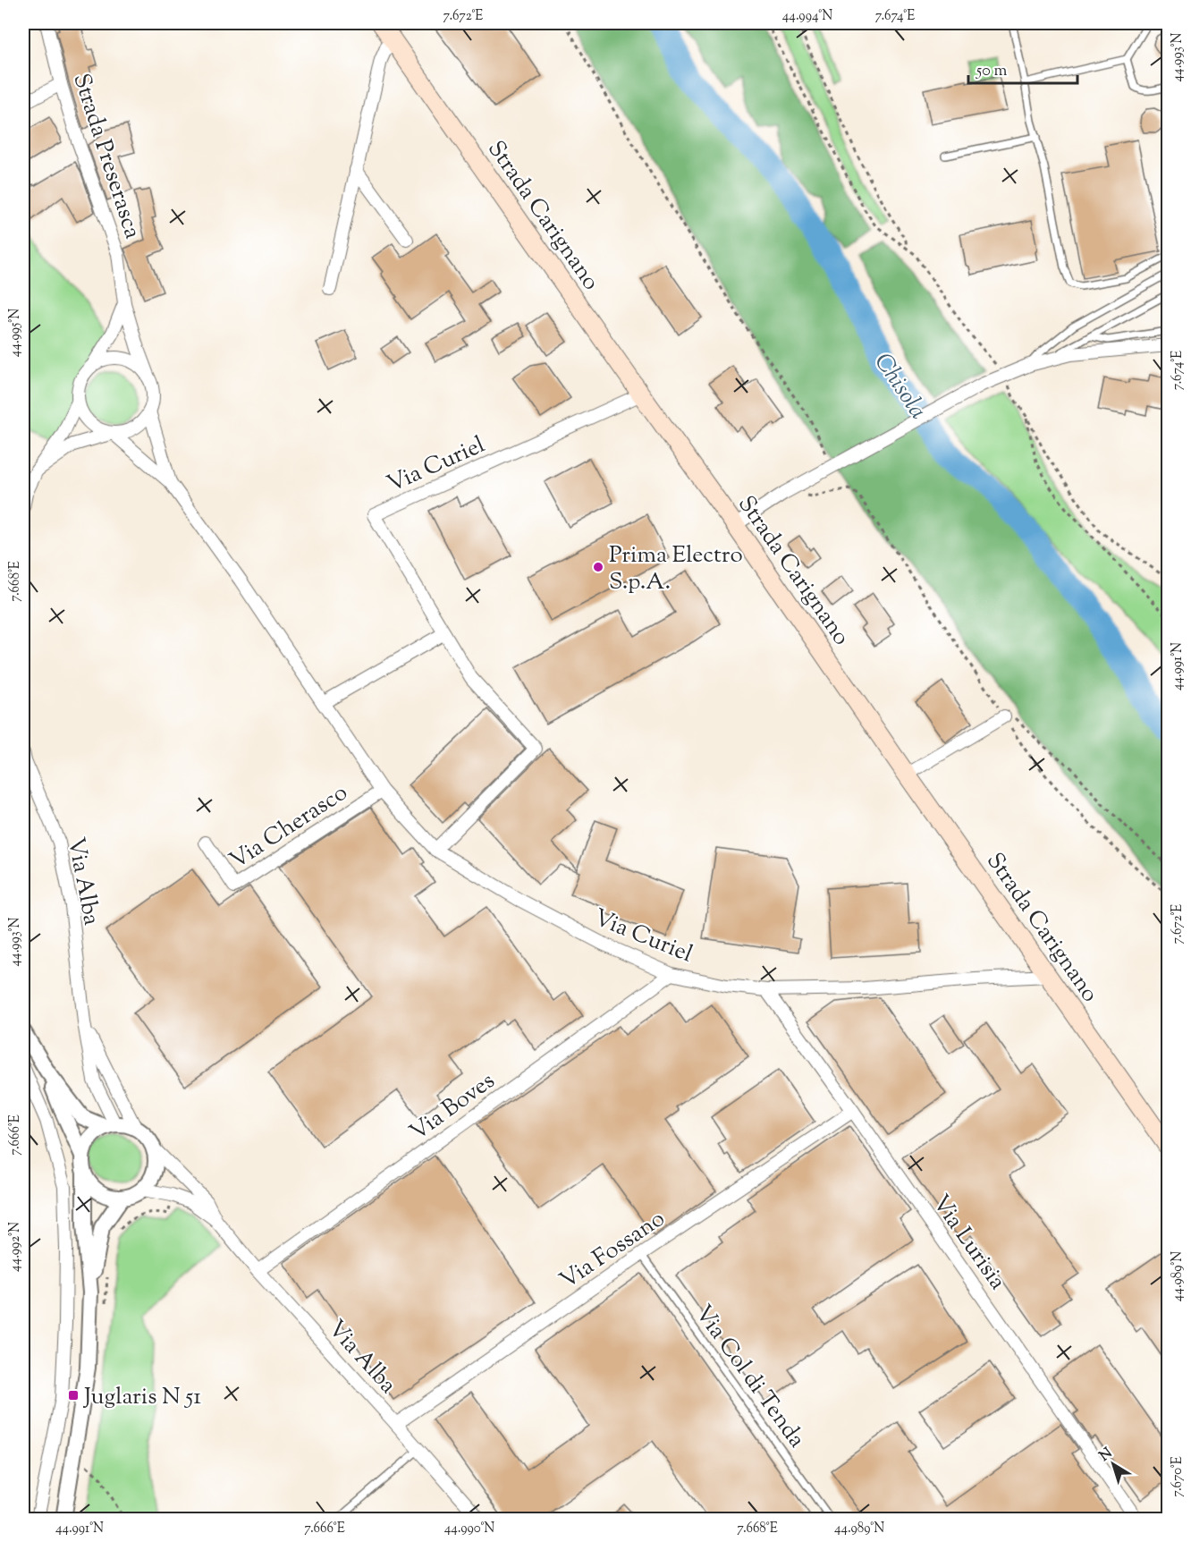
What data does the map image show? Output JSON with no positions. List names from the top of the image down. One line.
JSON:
{"streets":{"main road":["Strada Carignano"],"street":["Strada Preserasca","Via Curiel","Via Cherasco","Via Alba","Via Boves","Via Lurisia","Via Fossano"],"lane":["Via Col di Tenda"]},"crossings":[["Strada Preserasca","Via Curiel"],["Strada Carignano","Via Curiel"],["Via Curiel","Via Cherasco"],["Via Curiel","Via Boves"],["Via Curiel","Via Lurisia"],["Via Alba","Via Boves"],["Via Alba","Via Fossano"],["Via Lurisia","Via Fossano"],["Via Fossano","Via Col di Tenda"]],"water":["Chisola"],"places":{"other":["Prima Electro S.p.A."],"transit":["Juglaris N 51"]},"scale_bar":"50 m","north":"top left","coordinates":["7.672°E","44.994°N","7.674°E","44.993°N","44.995°N","7.668°E","44.991°N","7.666°E","44.992°N","44.989°N","7.670°E","44.990°N"]}
